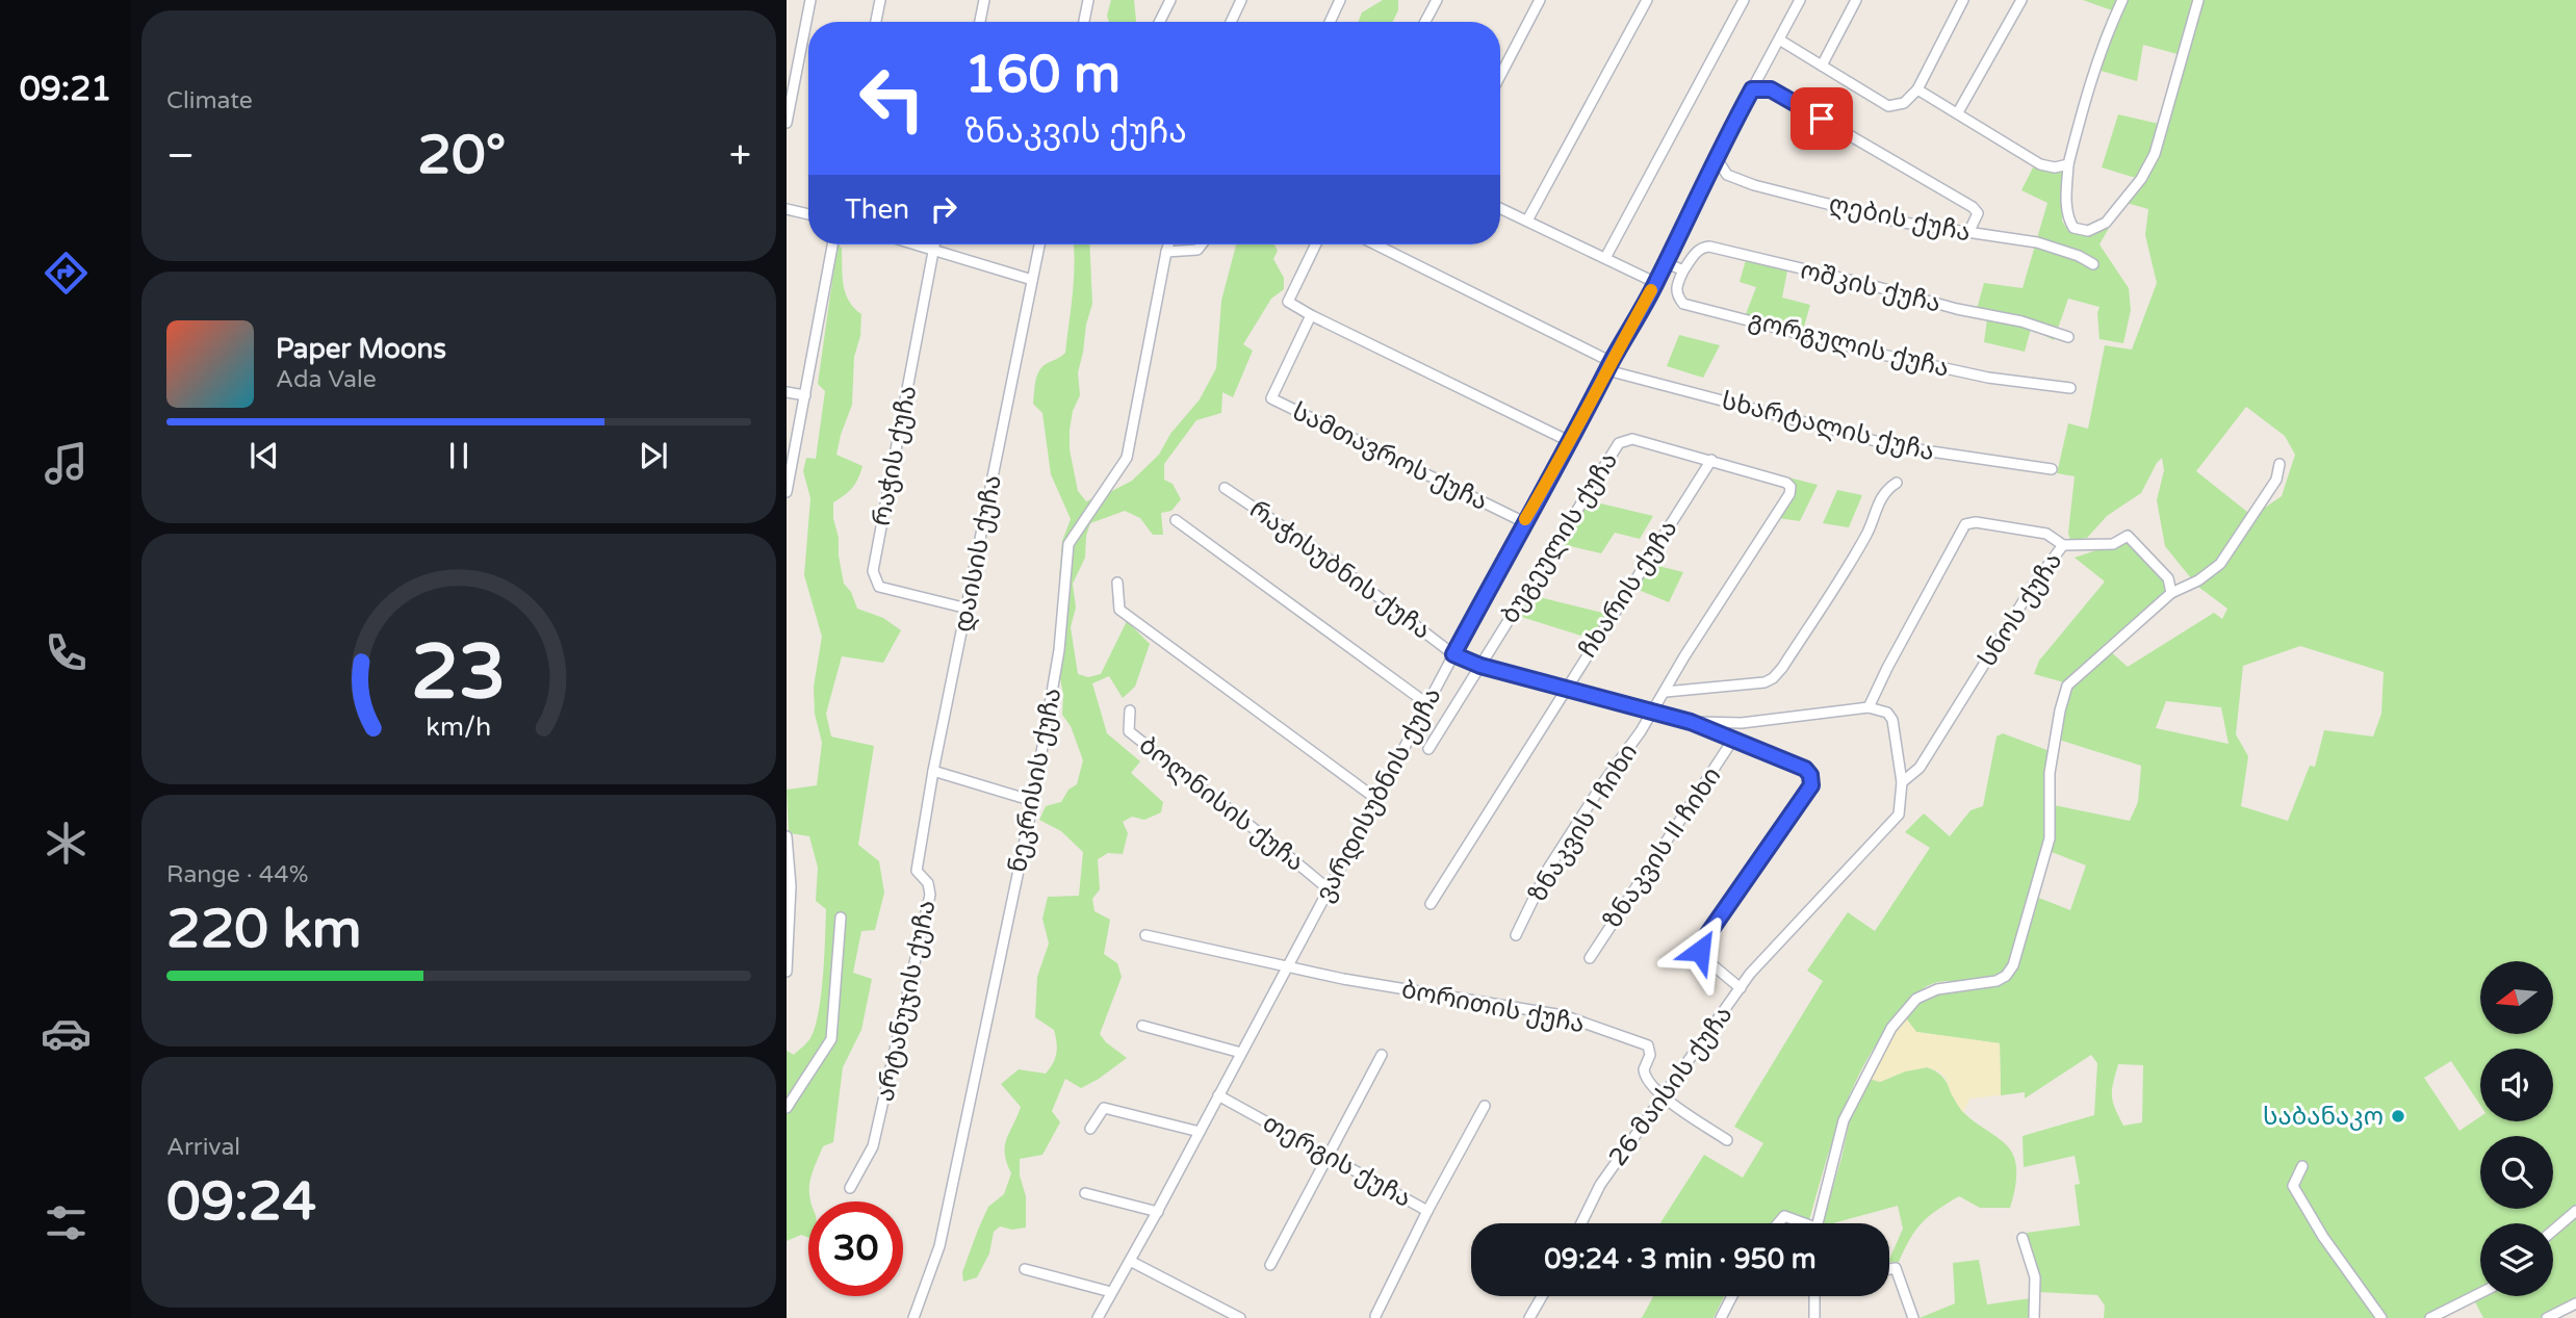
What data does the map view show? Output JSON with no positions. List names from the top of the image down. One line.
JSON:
{"streets":{"street":["ღების ქუჩა","ოშკის ქუჩა","გორგულის ქუჩა","სხარტალის ქუჩა","რაჭის ქუჩა","სამთავროს ქუჩა","ბუგეულის ქუჩა","დაისის ქუჩა","რაჭისუბნის ქუჩა","ჩხარის ქუჩა","სნოს ქუჩა","ნეკრისის ქუჩა","ვარდისუბნის ქუჩა","ბოლნისის ქუჩა","ზნაკვის I ჩიხი","ზნაკვის II ჩიხი","არტანუჯის ქუჩა","ბორითის ქუჩა","26 მაისის ქუჩა","თერგის ქუჩა"]},"crossings":[["ღების ქუჩა","ვარდისუბნის ქუჩა"],["ოშკის ქუჩა","გორგულის ქუჩა"],["სხარტალის ქუჩა","ვარდისუბნის ქუჩა"],["რაჭის ქუჩა","დაისის ქუჩა"],["სამთავროს ქუჩა","ვარდისუბნის ქუჩა"],["ბუგეულის ქუჩა","რაჭისუბნის ქუჩა"],["ბუგეულის ქუჩა","ჩხარის ქუჩა"],["ბუგეულის ქუჩა","ზნაკვის I ჩიხი"],["დაისის ქუჩა","არტანუჯის ქუჩა"],["რაჭისუბნის ქუჩა","ჩხარის ქუჩა"],["რაჭისუბნის ქუჩა","ვარდისუბნის ქუჩა"],["რაჭისუბნის ქუჩა","ზნაკვის I ჩიხი"],["სნოს ქუჩა","26 მაისის ქუჩა"],["ვარდისუბნის ქუჩა","ბოლნისის ქუჩა"],["ვარდისუბნის ქუჩა","ბორითის ქუჩა"],["ვარდისუბნის ქუჩა","თერგის ქუჩა"],["ბორითის ქუჩა","26 მაისის ქუჩა"]],"places":["საბანაკო"],"north":"left","page":{"tabs":"09:21","tile":["Climate",["Range · 44%","220 km"],["Arrival","09:24"]],"turn":["160 m","ზნაკვის ქუჩა"],"heat":["−","20°","+"],"then":"Then","song":["Paper Moons","Ada Vale"],"limit":"30","trip":"09:24 · 3 min · 950 m","gauge":["23","km/h"]}}
